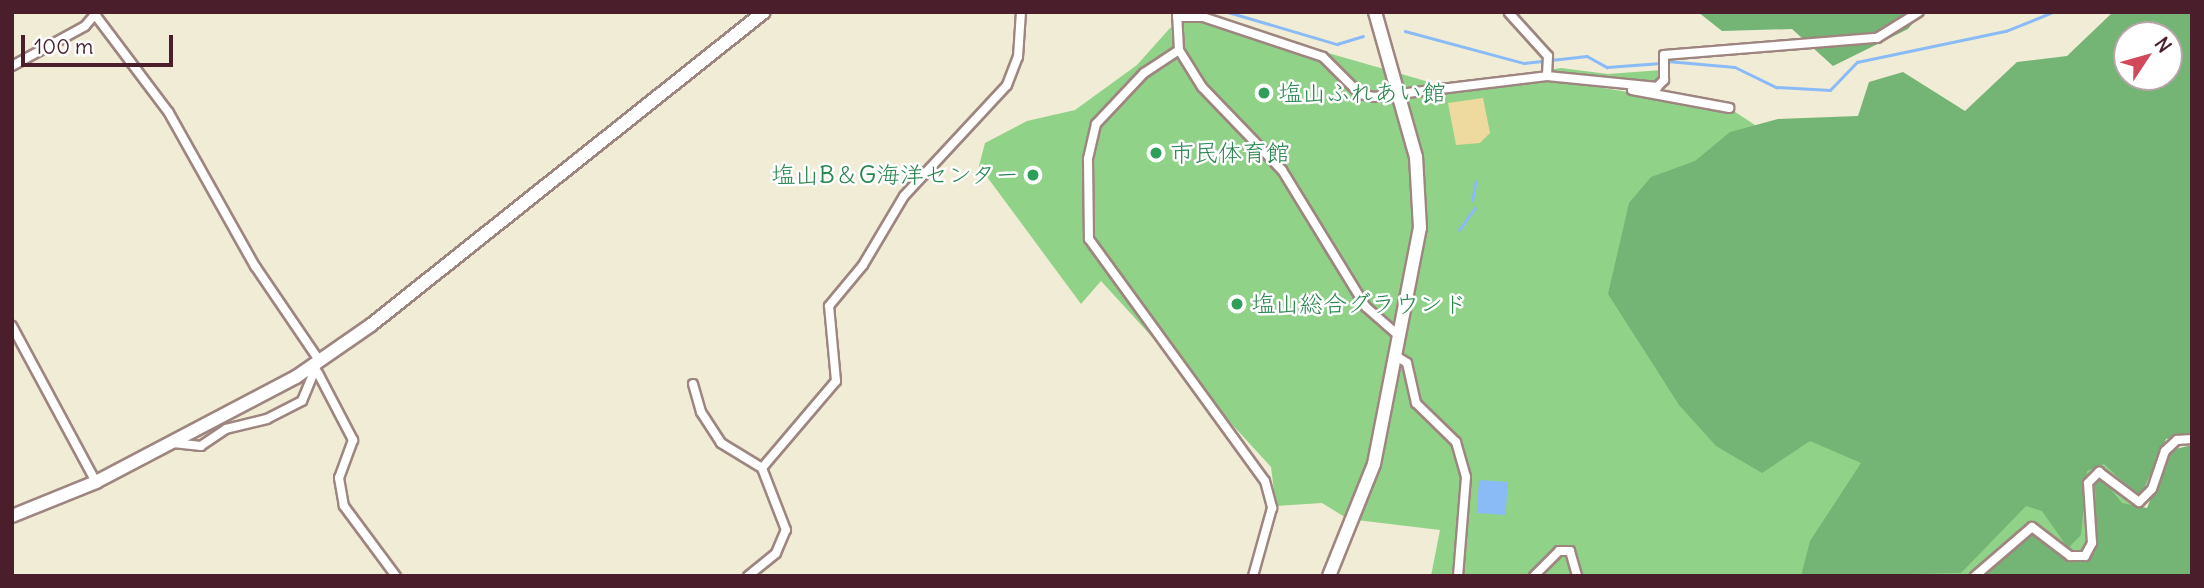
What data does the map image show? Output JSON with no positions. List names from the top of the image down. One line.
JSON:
{"places":["塩山ふれあい館","市民体育館","塩山B＆G海洋センター","塩山総合グラウンド"],"scale_bar":"100 m","north":"top right"}
